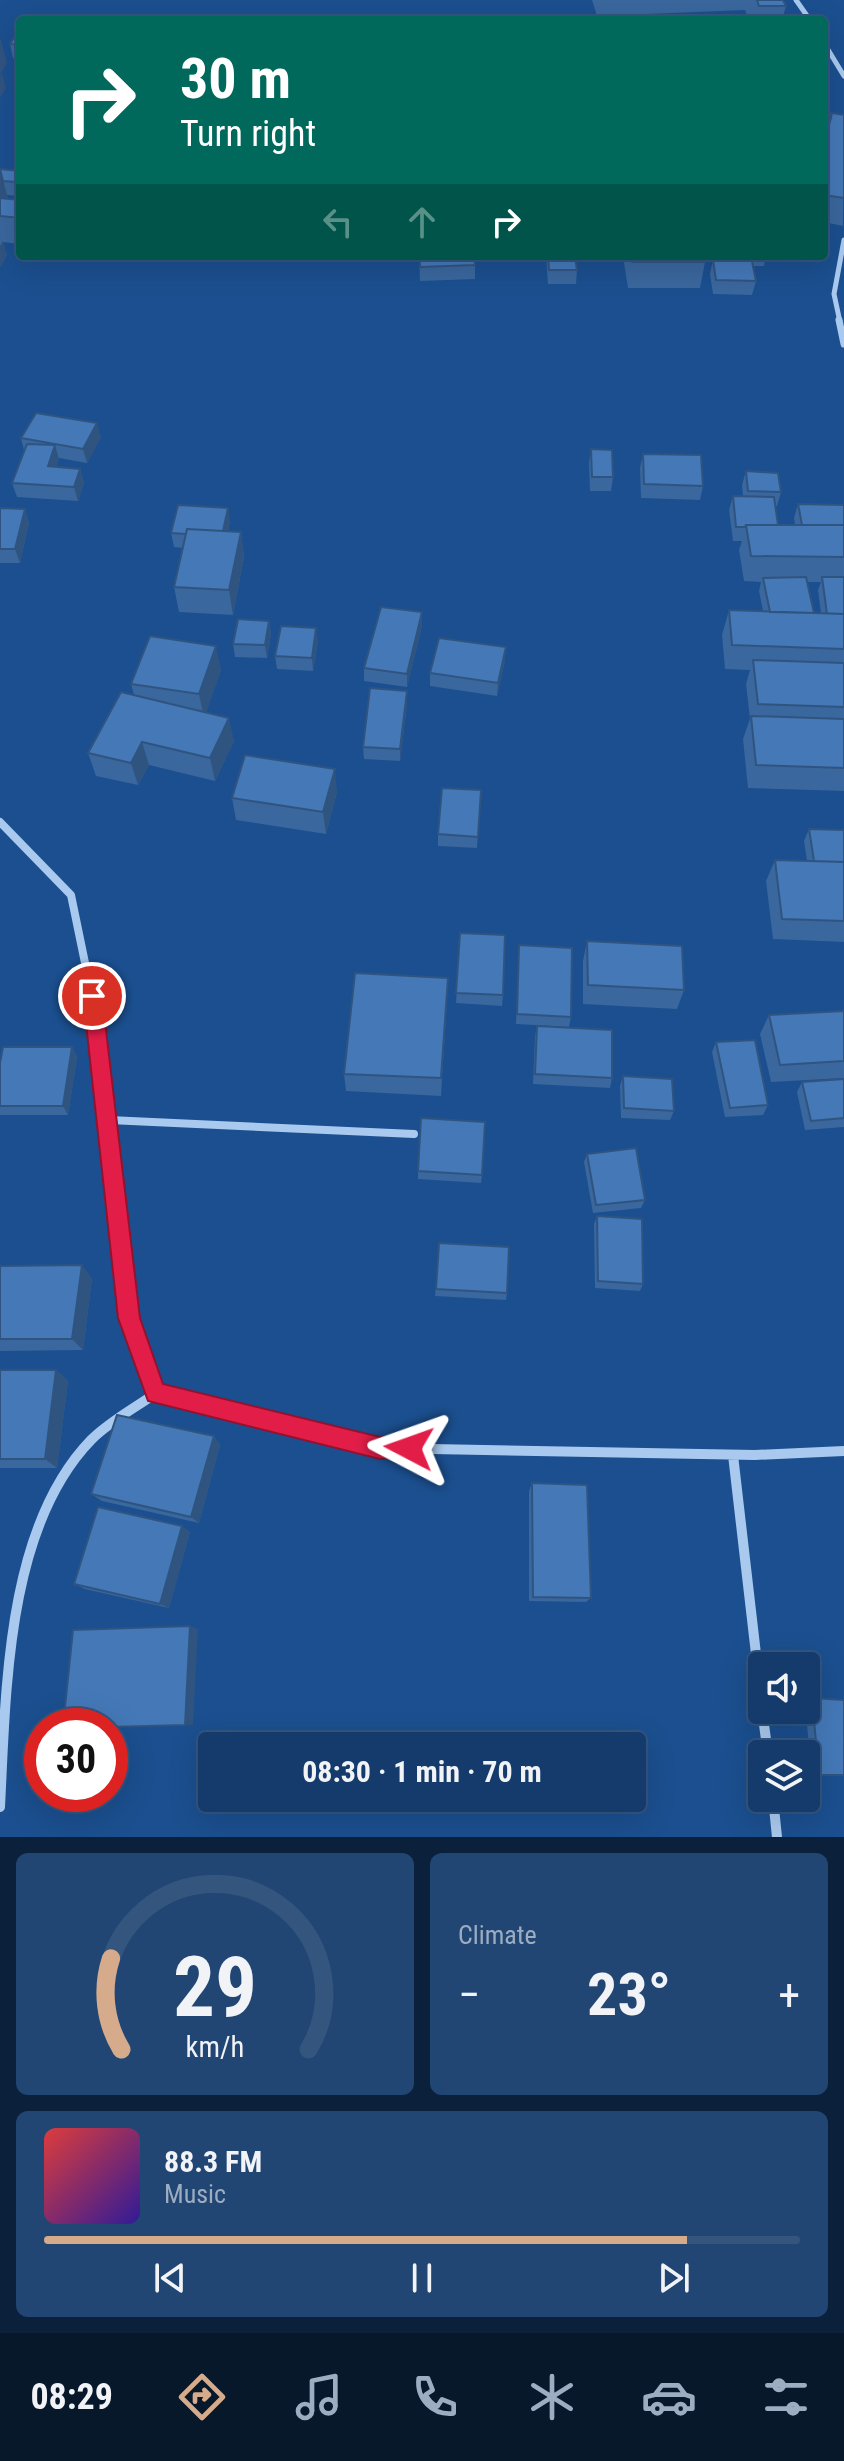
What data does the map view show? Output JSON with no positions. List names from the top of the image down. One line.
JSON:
{"page":{"turn":["30 m","Turn right"],"limit":"30","trip":"08:30 · 1 min · 70 m","tile":"Climate","heat":["−","23°","+"],"song":["88.3 FM","Music"],"tabs":"08:29","gauge":["29","km/h"]}}
